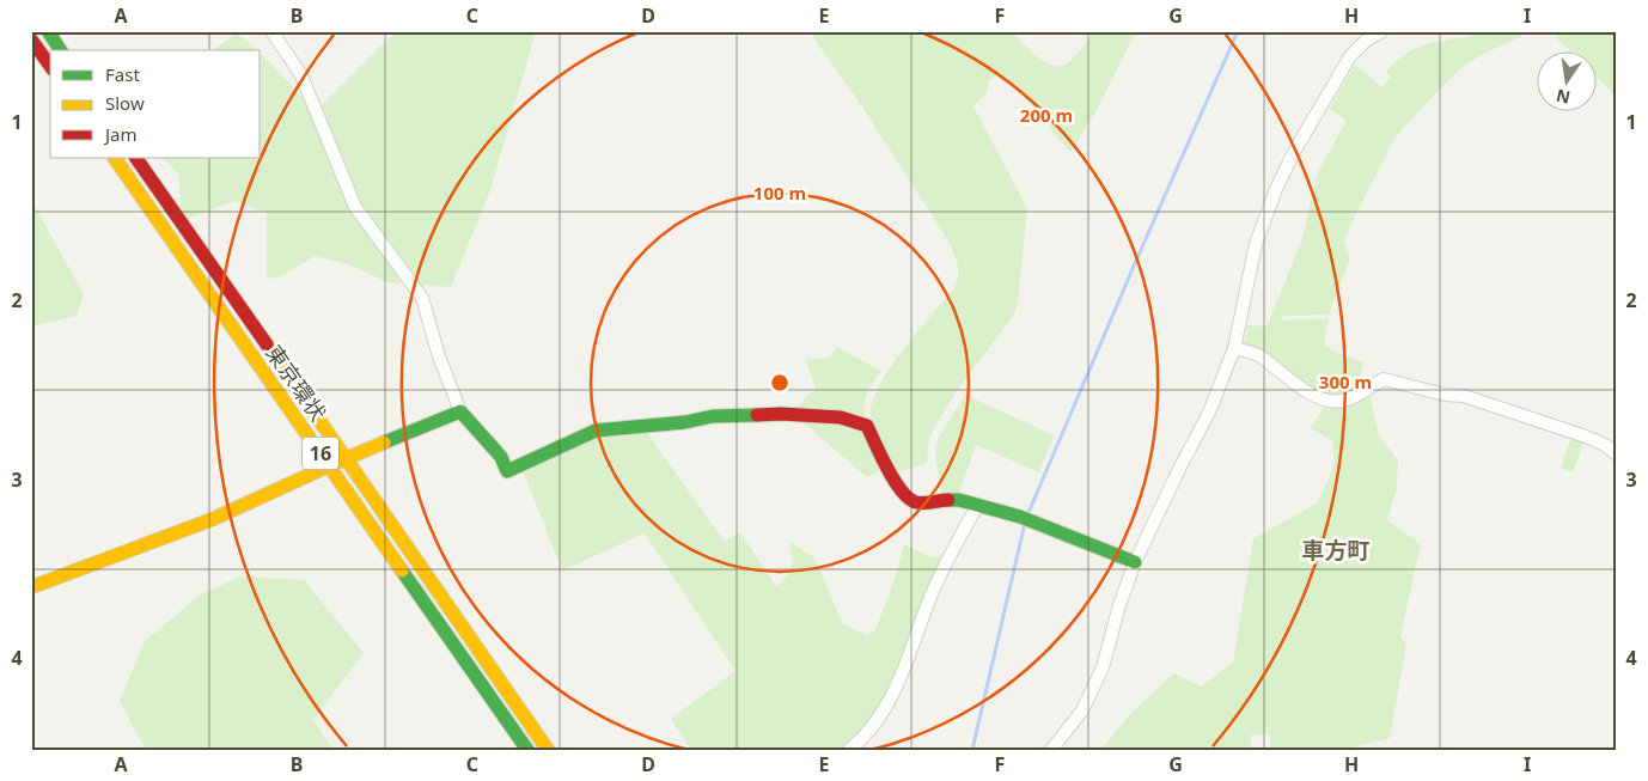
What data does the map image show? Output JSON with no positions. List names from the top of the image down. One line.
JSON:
{"streets":{"main road":["東京環状","16"]},"districts":["車方町"],"legend":["Fast","Slow","Jam"],"north":"bottom","grid":{"columns":["A","B","C","D","E","F","G","H","I"],"rows":["1","2","3","4"]},"rings":["200 m","100 m","300 m"]}
